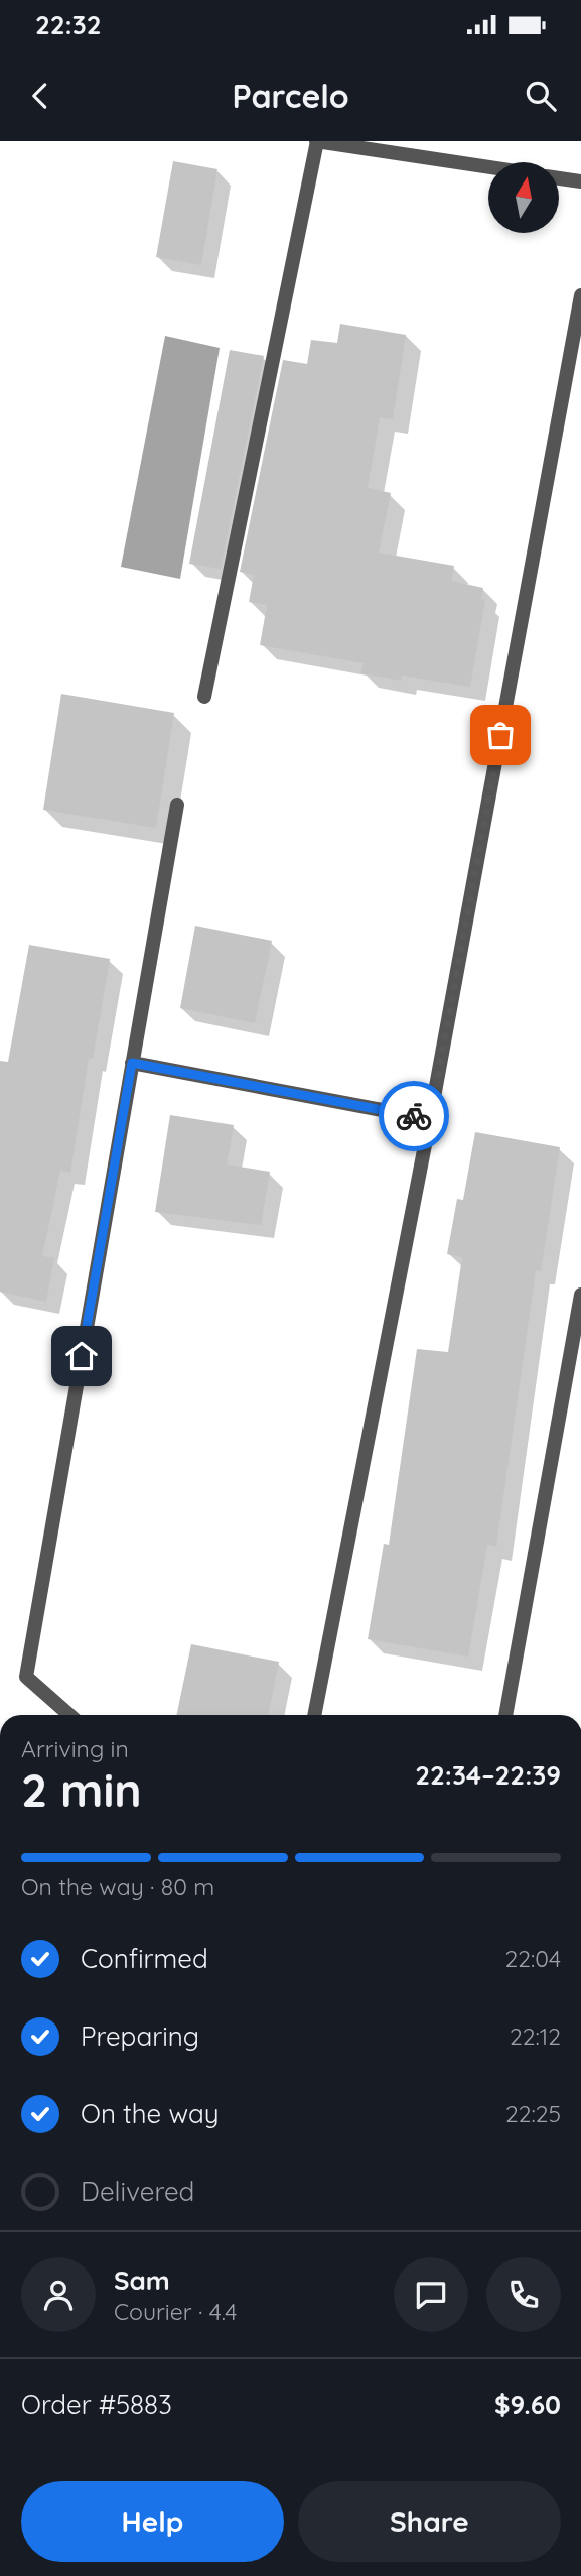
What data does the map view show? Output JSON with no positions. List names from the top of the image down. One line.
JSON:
{"north":"top","page":{"status":"22:32","header":"Parcelo","heading":["2 min","Arriving in","22:34–22:39"],"panel":["Sam","Courier · 4.4","Order #5883","$9.60"],"bar":"On the way · 80 m","list":[["Confirmed","22:04"],["Preparing","22:12"],["On the way","22:25"],"Delivered"],"buttons":["Help","Share"]}}
